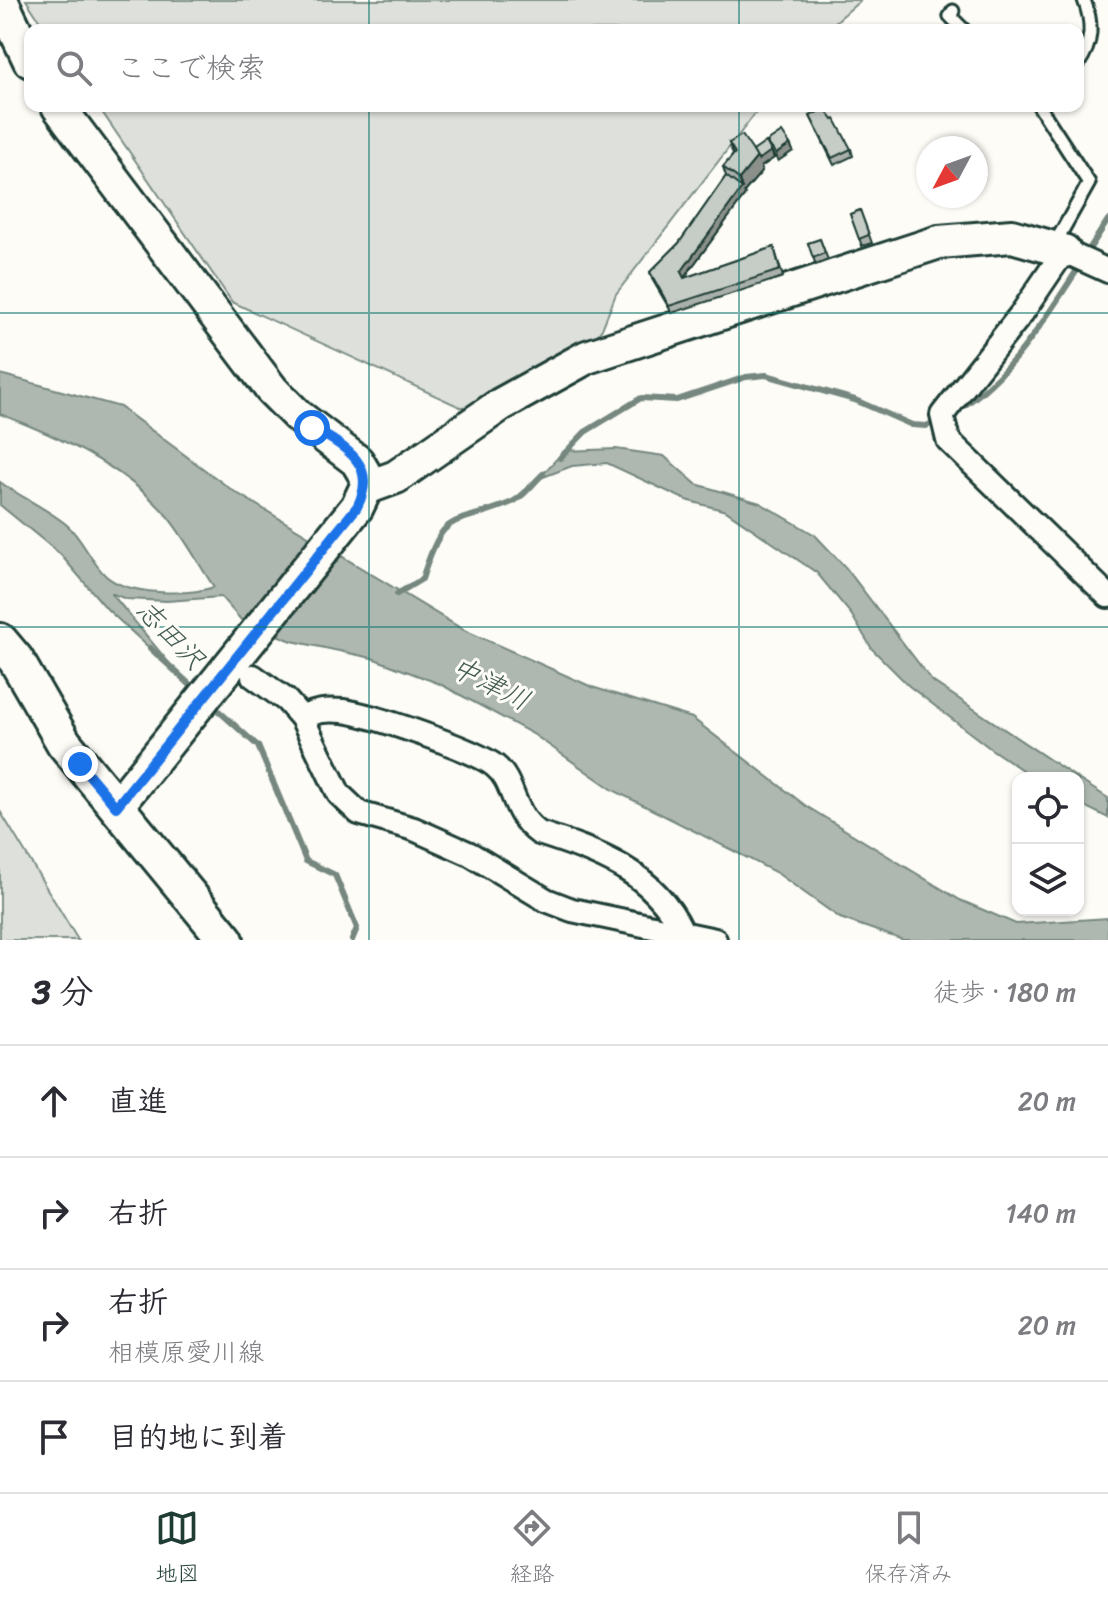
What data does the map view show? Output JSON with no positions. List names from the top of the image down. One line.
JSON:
{"water":["志田沢","中津川"],"north":"bottom left","page":{"search":"ここで検索","heading":["3 分","徒歩 · 180 m"],"list":[["直進","20 m"],["右折","140 m"],["右折","相模原愛川線","20 m"],"目的地に到着"],"nav":["地図","経路","保存済み"]}}
